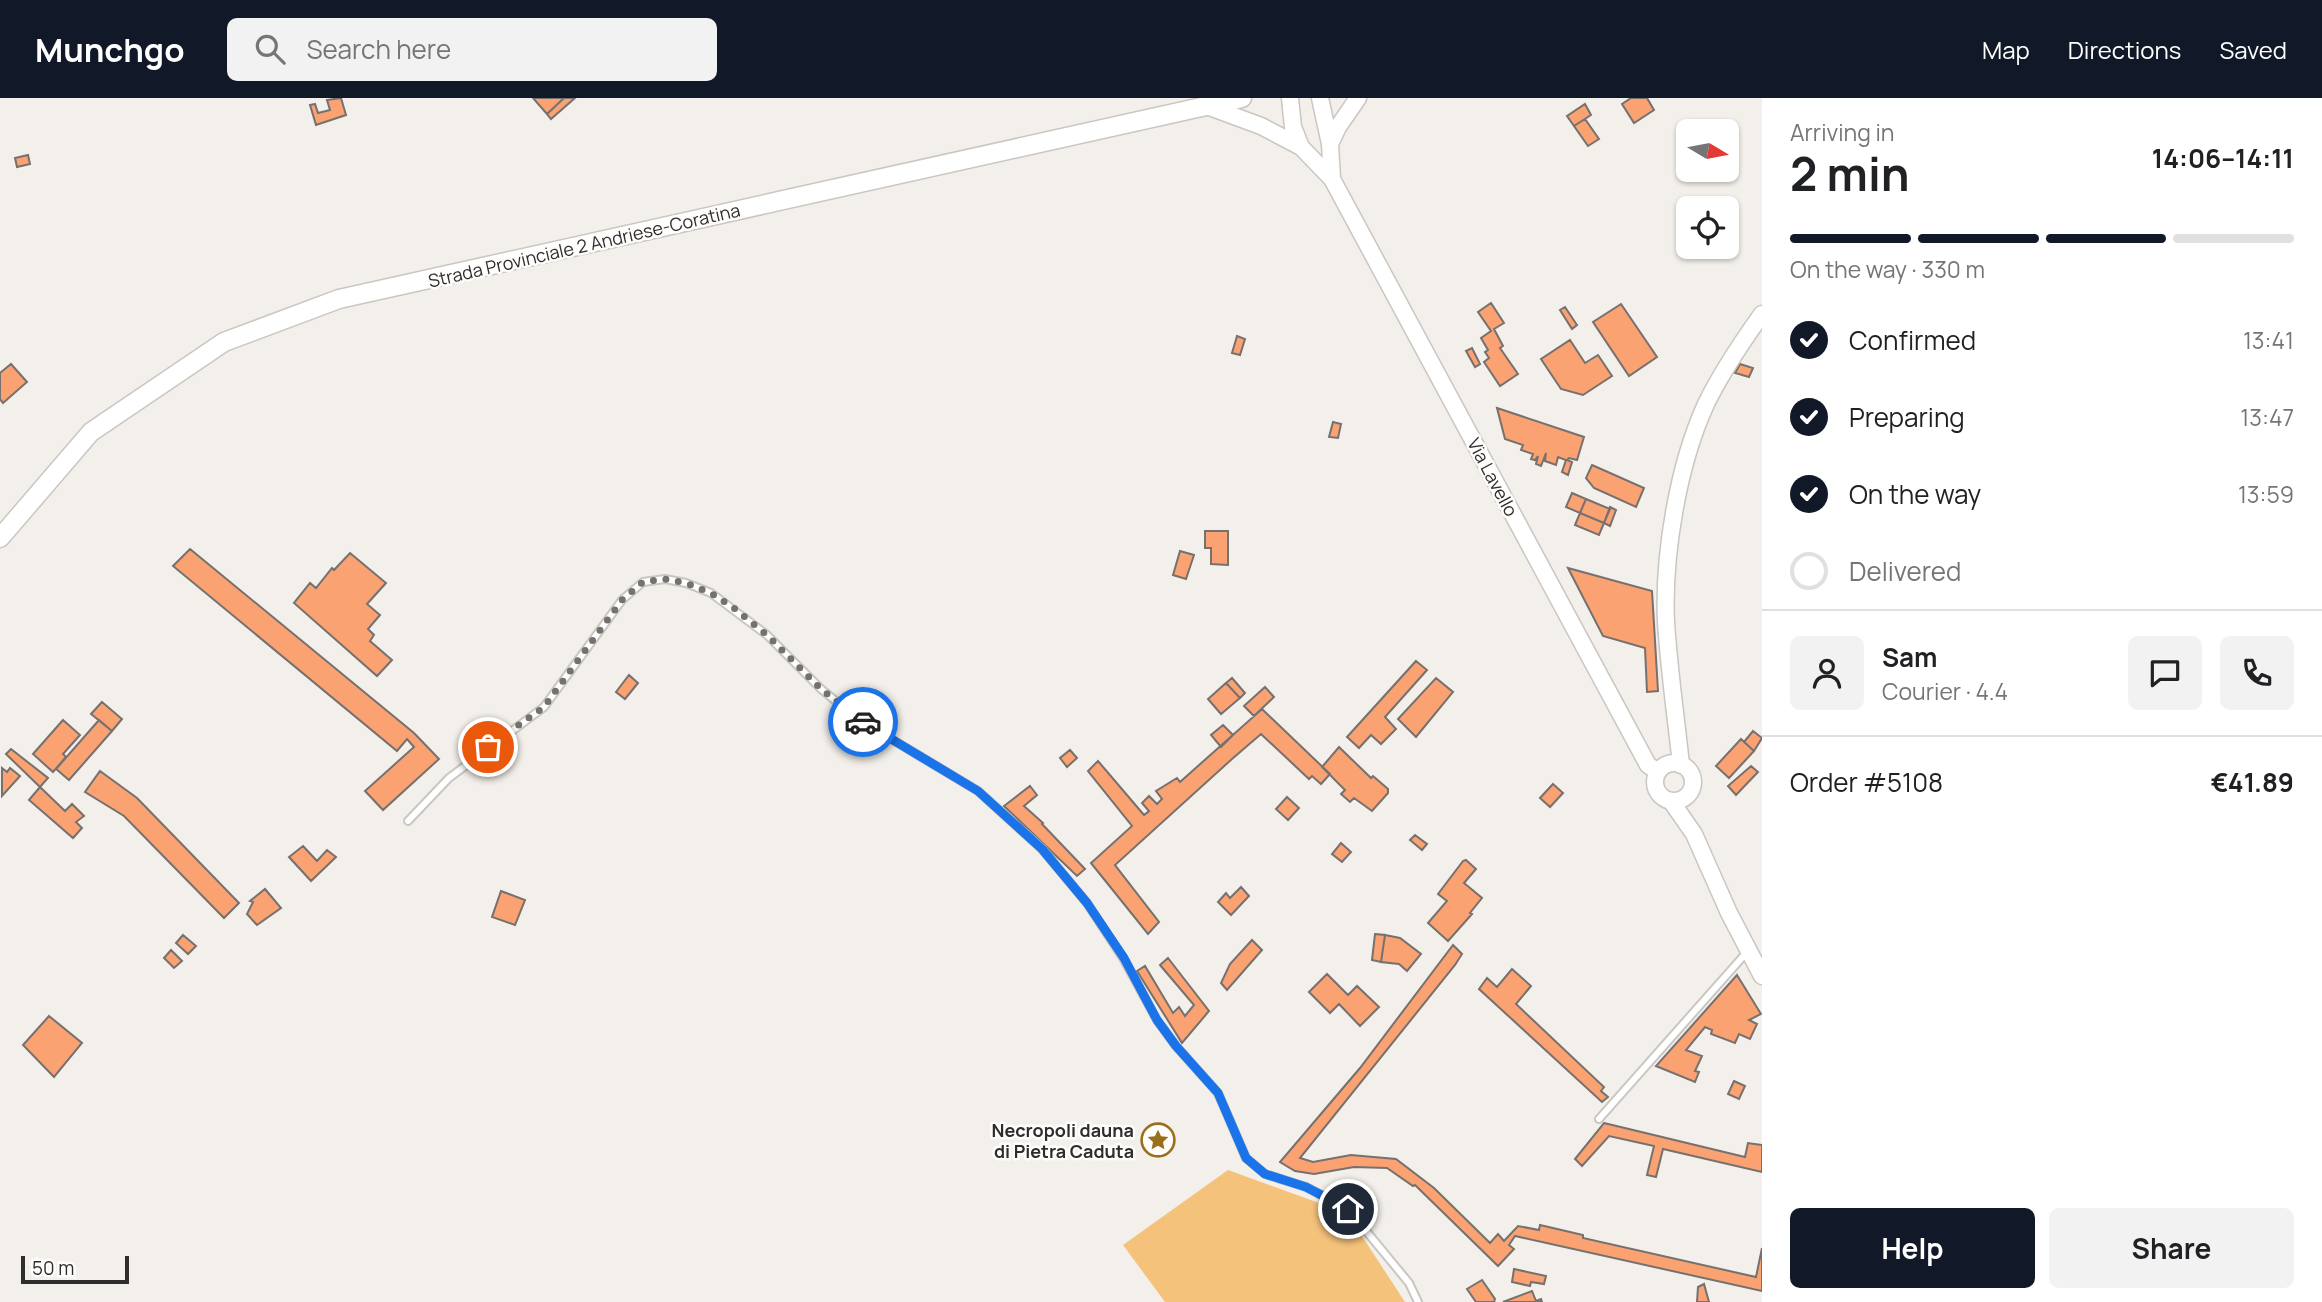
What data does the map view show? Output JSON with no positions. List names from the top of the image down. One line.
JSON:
{"streets":{"main road":["Strada Provinciale 2 Andriese-Coratina"],"street":["Via Lavello"]},"crossings":[["Strada Provinciale 2 Andriese-Coratina","Via Lavello"]],"places":{"place":["Necropoli dauna di Pietra Caduta"]},"scale_bar":"50 m","north":"right","page":{"header":"Munchgo","search":"Search here","nav":["Map","Directions","Saved"],"heading":["2 min","Arriving in","14:06–14:11"],"panel":["Sam","Courier · 4.4","Order #5108","€41.89"],"bar":"On the way · 330 m","list":[["Confirmed","13:41"],["Preparing","13:47"],["On the way","13:59"],"Delivered"],"buttons":["Help","Share"],"scale":"50 m"}}
